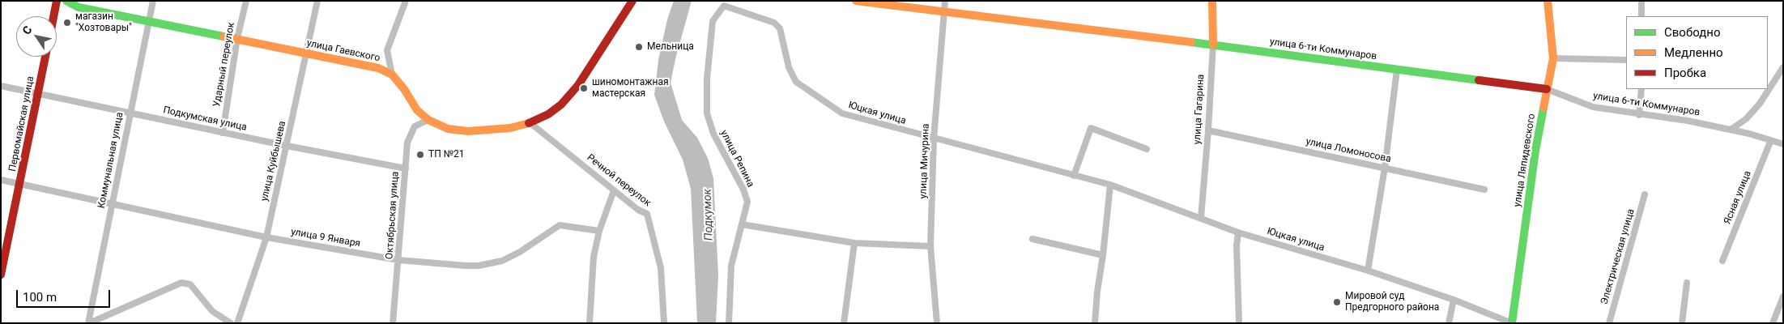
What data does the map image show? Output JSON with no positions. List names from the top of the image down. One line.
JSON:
{"streets":{"main road":["улица 6-ти Коммунаров","улица Гаевского","улица Гагарина","Первомайская улица","улица Ляпидевского"],"street":["Ударный переулок","Юцкая улица","Подкумская улица","улица Ломоносова","улица Репина","Коммунальная улица","улица Куйбышева","улица Мичурина","Речной переулок","Ясная улица","Октябрьская улица","улица 9 Января","Электрическая улица"]},"crossings":[["улица 6-ти Коммунаров","улица Гагарина"],["улица 6-ти Коммунаров","улица Ляпидевского"],["улица 6-ти Коммунаров","улица Мичурина"],["улица 6-ти Коммунаров","Ясная улица"],["улица Гаевского","Ударный переулок"],["улица Гаевского","Коммунальная улица"],["улица Гаевского","улица Куйбышева"],["Ударный переулок","Подкумская улица"],["улица Гагарина","Юцкая улица"],["улица Гагарина","улица Ломоносова"],["Юцкая улица","улица Репина"],["Юцкая улица","улица Ляпидевского"],["Юцкая улица","улица Мичурина"],["Подкумская улица","Первомайская улица"],["Подкумская улица","Коммунальная улица"],["Подкумская улица","улица Куйбышева"],["Подкумская улица","Октябрьская улица"],["Первомайская улица","улица 9 Января"],["Коммунальная улица","улица 9 Января"],["улица Куйбышева","улица 9 Января"],["Октябрьская улица","улица 9 Января"]],"water":["Подкумок"],"places":["магазин \"Хозтовары\"","Мельница","шиномонтажная мастерская","ТП №21","Мировой суд Предгорного района"],"legend":["Свободно","Медленно","Пробка"],"scale_bar":"100 m","north":"top left"}
